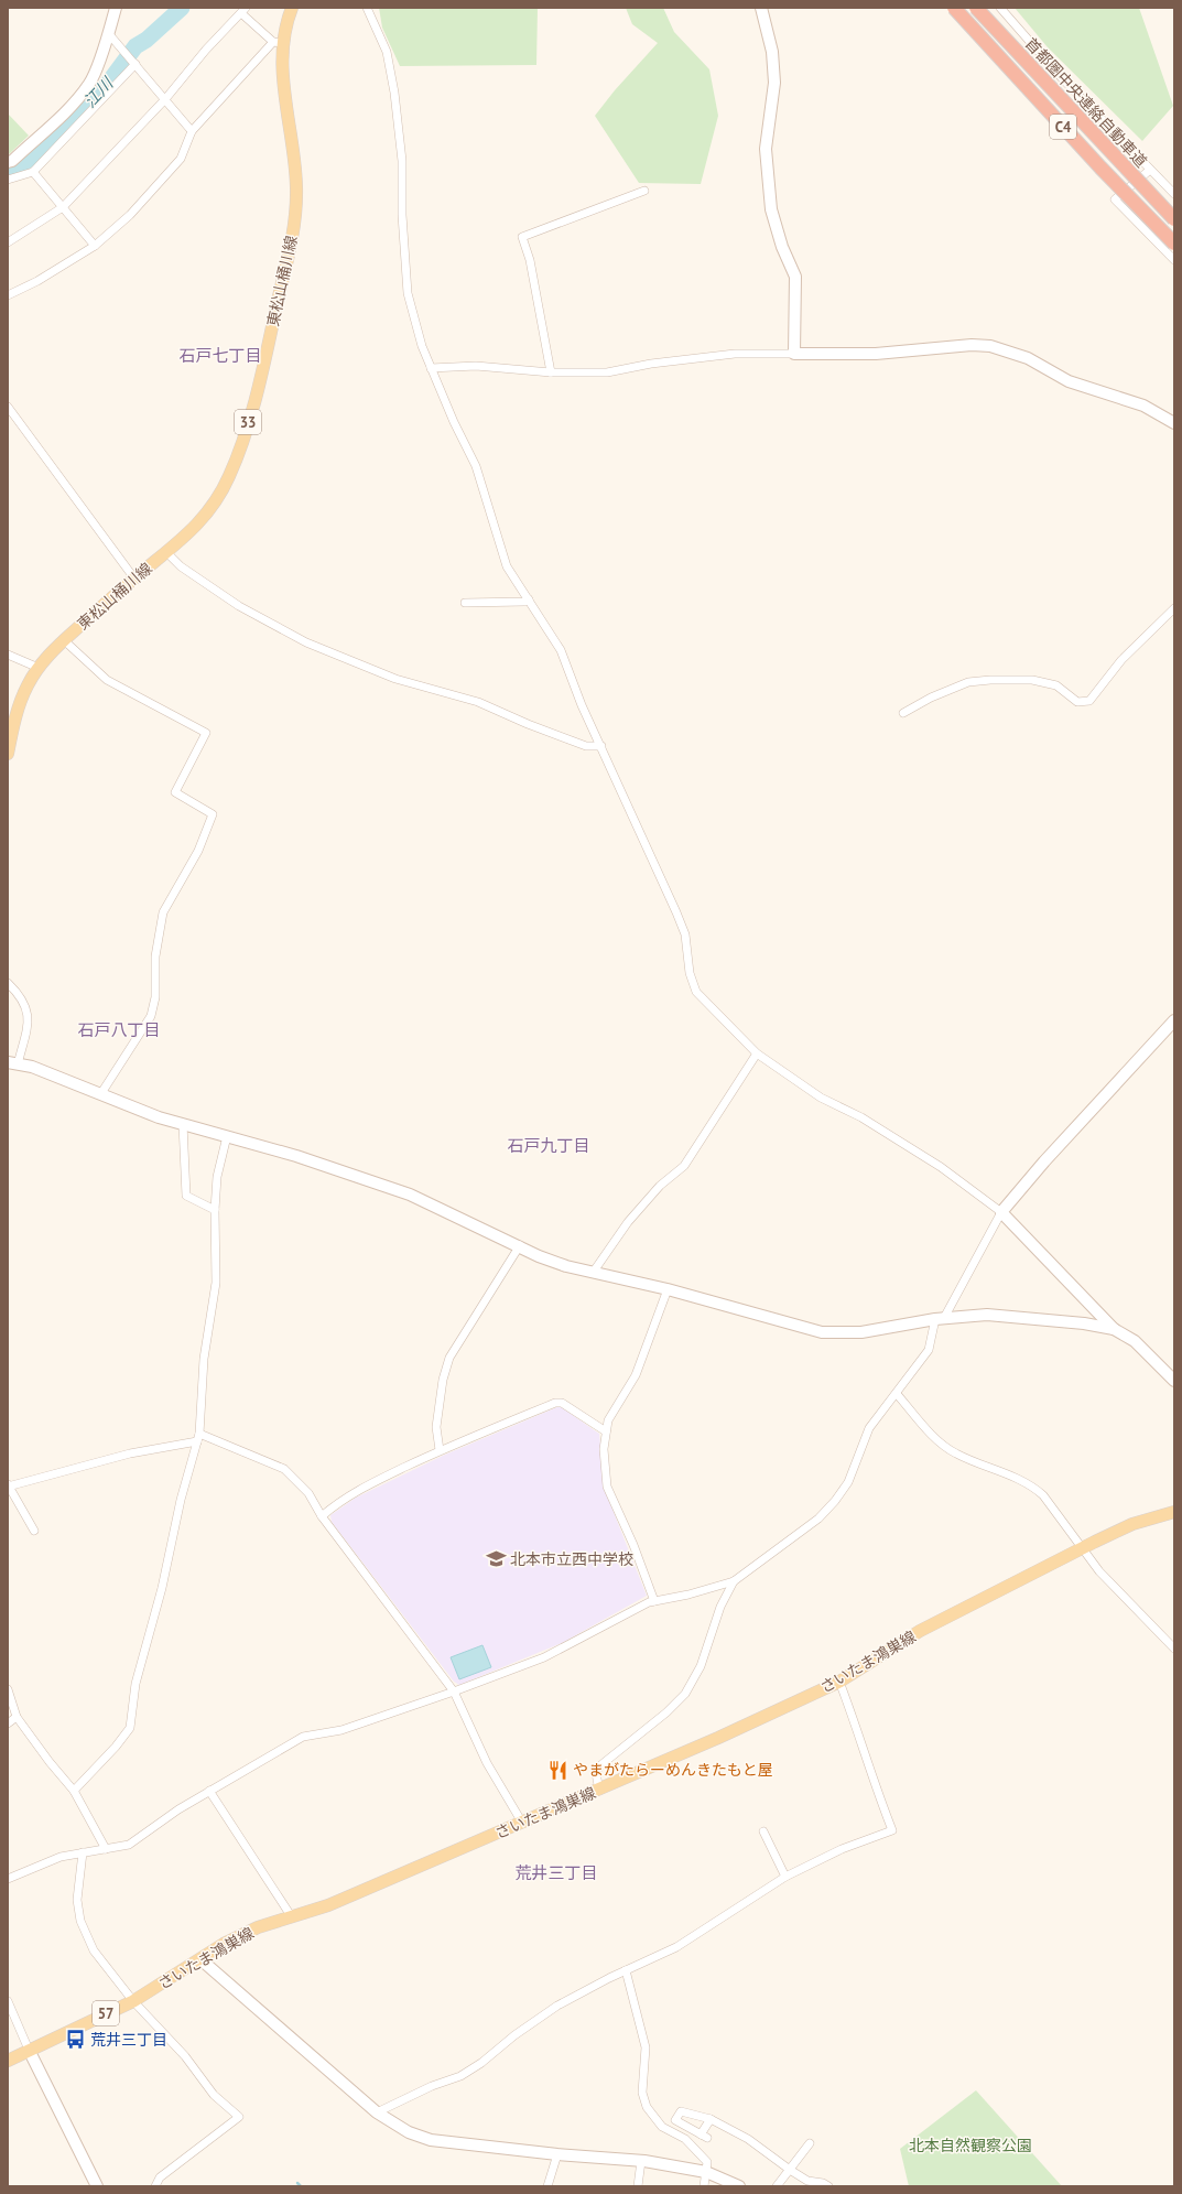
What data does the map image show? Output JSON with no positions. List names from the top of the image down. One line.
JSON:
{"streets":{"highway":["首都圏中央連絡自動車道","C4"],"main road":["東松山桶川線","33","さいたま鴻巣線","57"]},"districts":["石戸七丁目","石戸八丁目","石戸九丁目","荒井三丁目"],"water":["江川"],"parks":["北本自然観察公園"],"places":{"school or university":["北本市立西中学校"],"restaurant":["やまがたらーめんきたもと屋"],"bus stop":["荒井三丁目"]}}
